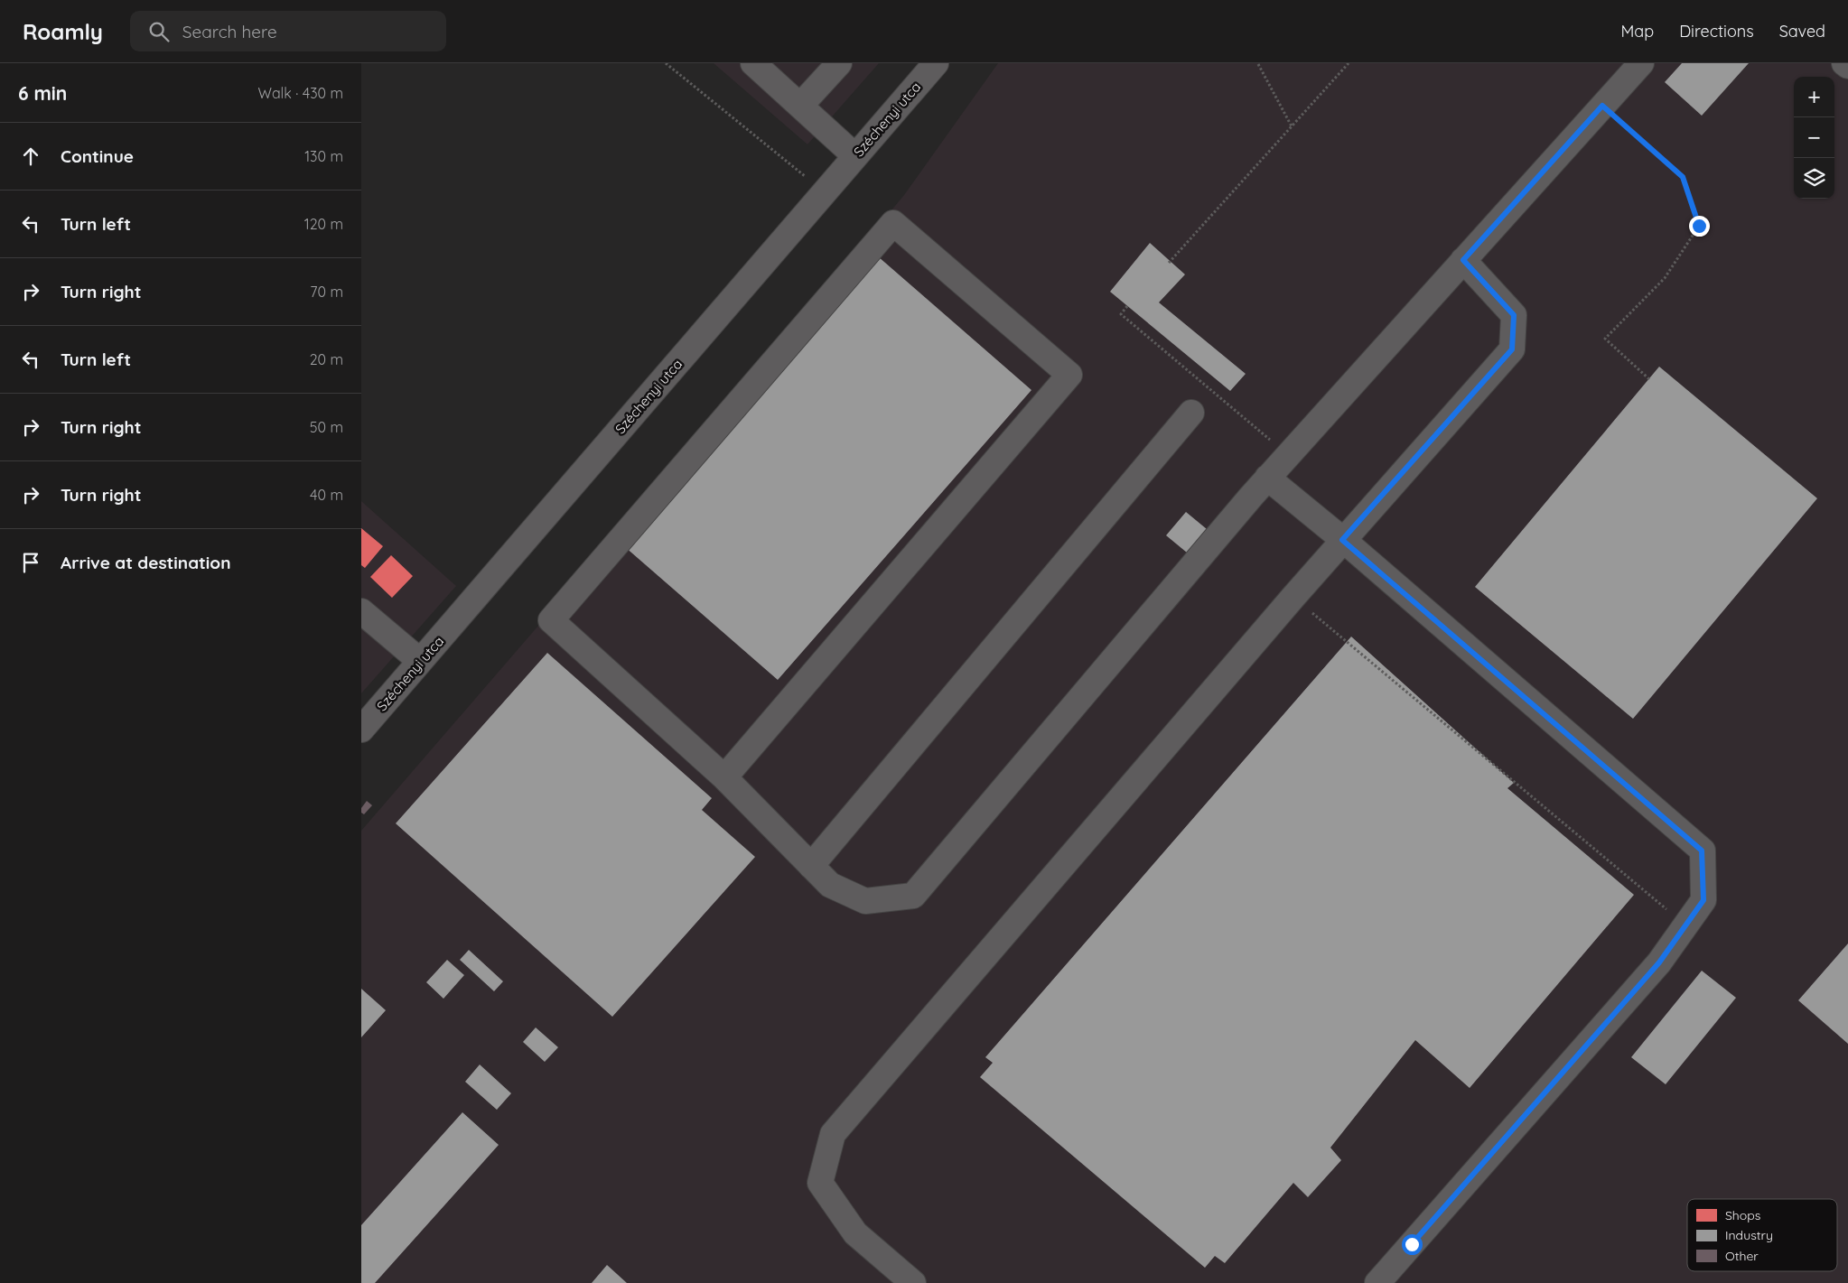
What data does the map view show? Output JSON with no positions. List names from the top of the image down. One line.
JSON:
{"streets":{"street":["Széchenyi utca"]},"legend":["Shops","Industry","Other"],"page":{"header":"Roamly","search":"Search here","nav":["Map","Directions","Saved"],"heading":["6 min","Walk · 430 m"],"map_buttons":["+","−"],"list":[["Continue","130 m"],["Turn left","120 m"],["Turn right","70 m"],["Turn left","20 m"],["Turn right","50 m"],["Turn right","40 m"],"Arrive at destination"]}}
